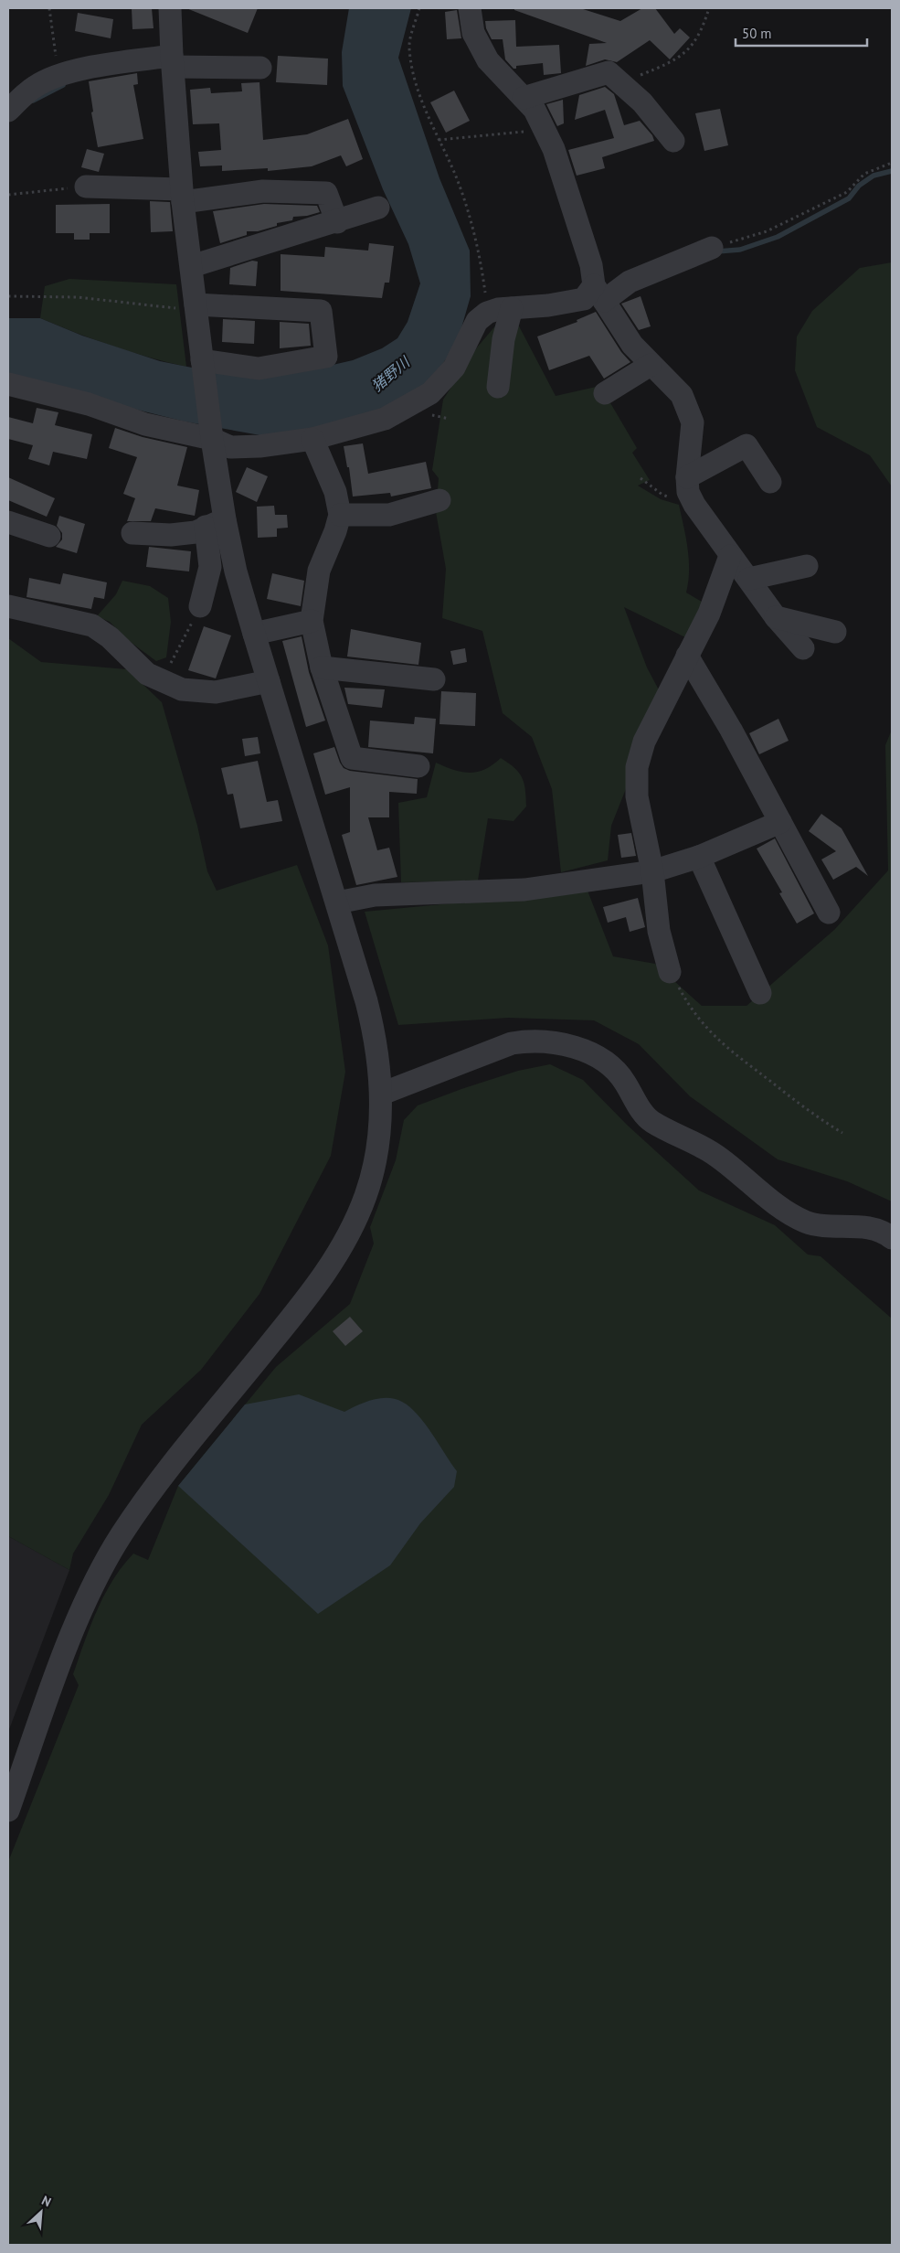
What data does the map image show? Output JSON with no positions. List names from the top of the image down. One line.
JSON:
{"water":["猪野川"],"scale_bar":"50 m","north":"top right"}
